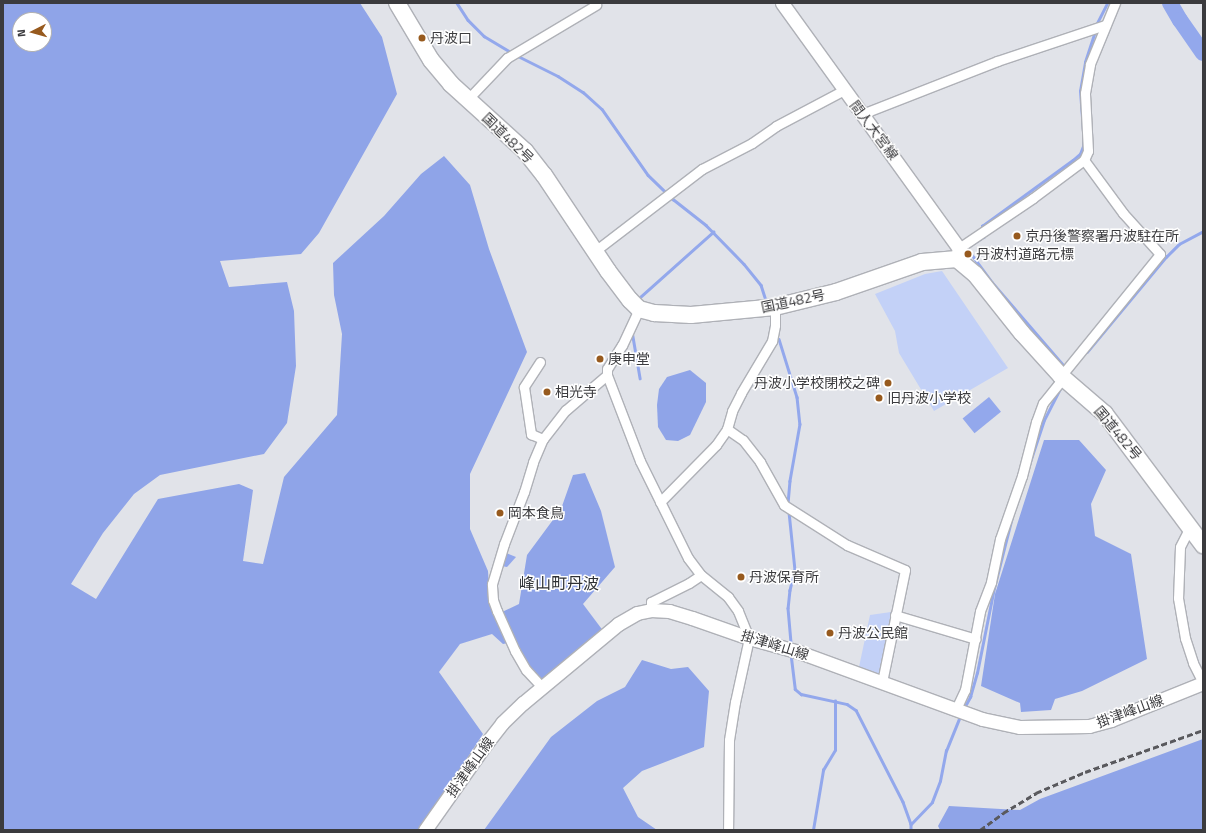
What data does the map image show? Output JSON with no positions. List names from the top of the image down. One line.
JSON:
{"streets":{"highway":["国道482号"],"main road":["間人大宮線","掛津峰山線"]},"crossings":[["間人大宮線","国道482号"]],"districts":["峰山町丹波"],"places":["丹波口","京丹後警察署丹波駐在所","丹波村道路元標","庚申堂","丹波小学校閉校之碑","相光寺","旧丹波小学校","岡本食鳥","丹波保育所","丹波公民館"],"north":"left"}
